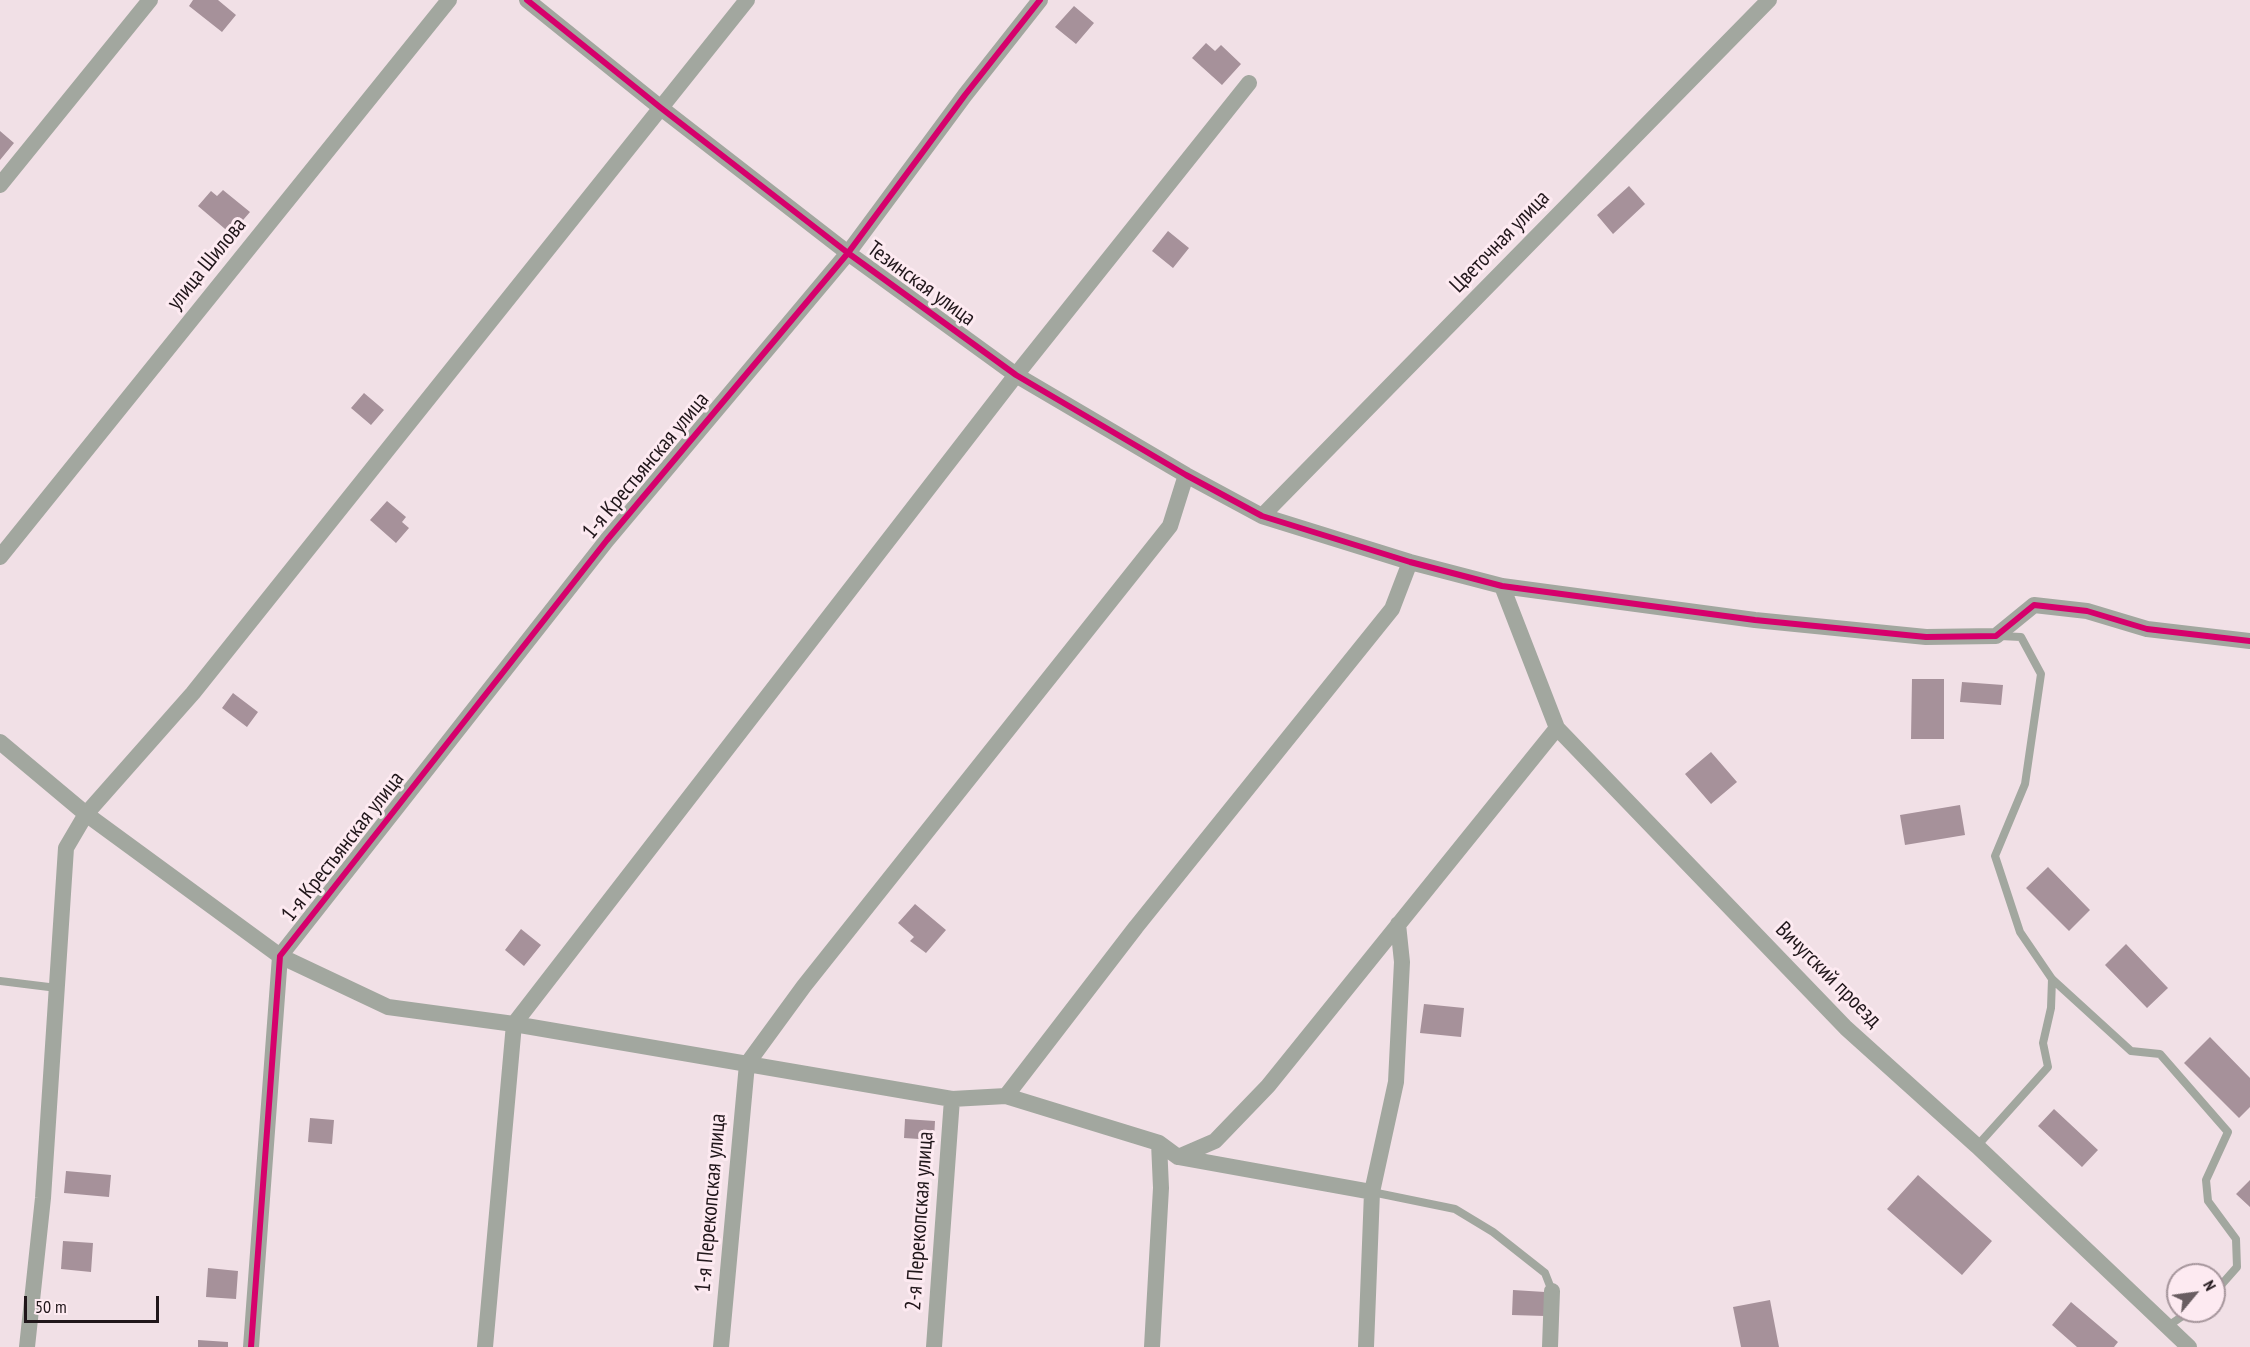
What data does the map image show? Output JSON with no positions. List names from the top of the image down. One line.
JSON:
{"streets":{"street":["Цветочная улица","улица Шилова","Тезинская улица","1-я Крестьянская улица","Вичугский проезд","1-я Перекопская улица","2-я Перекопская улица"]},"crossings":[["Цветочная улица","Тезинская улица"],["Тезинская улица","1-я Крестьянская улица"],["Тезинская улица","Вичугский проезд"]],"scale_bar":"50 m","north":"top right"}
